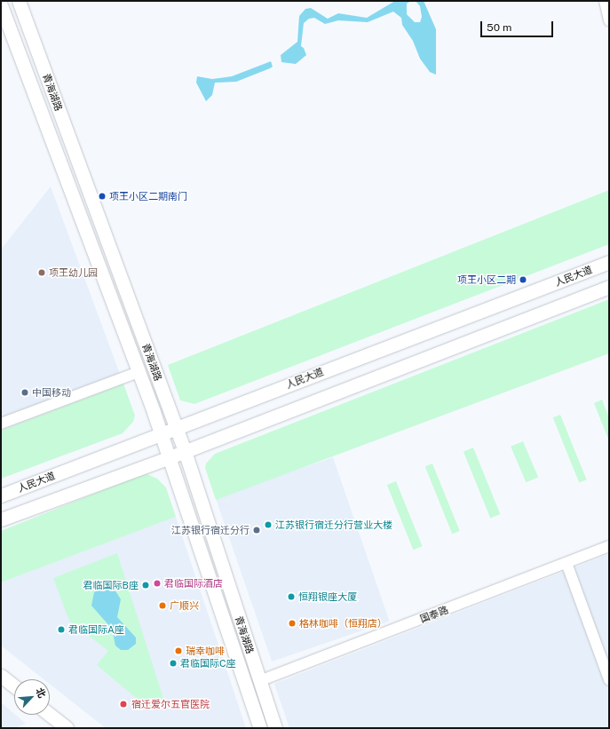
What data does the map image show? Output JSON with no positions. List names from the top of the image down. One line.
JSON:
{"streets":{"main road":["青海湖路","人民大道"],"street":["国泰路"]},"crossings":[["青海湖路","人民大道"],["青海湖路","国泰路"]],"places":["项王小区二期南门","项王幼儿园","项王小区二期","中国移动","江苏银行宿迁分行营业大楼","江苏银行宿迁分行","君临国际酒店","君临国际B座","恒翔银座大厦","广顺兴","格林咖啡（恒翔店）","君临国际A座","瑞幸咖啡","君临国际C座","宿迁爱尔五官医院"],"scale_bar":"50 m","north":"top right"}
